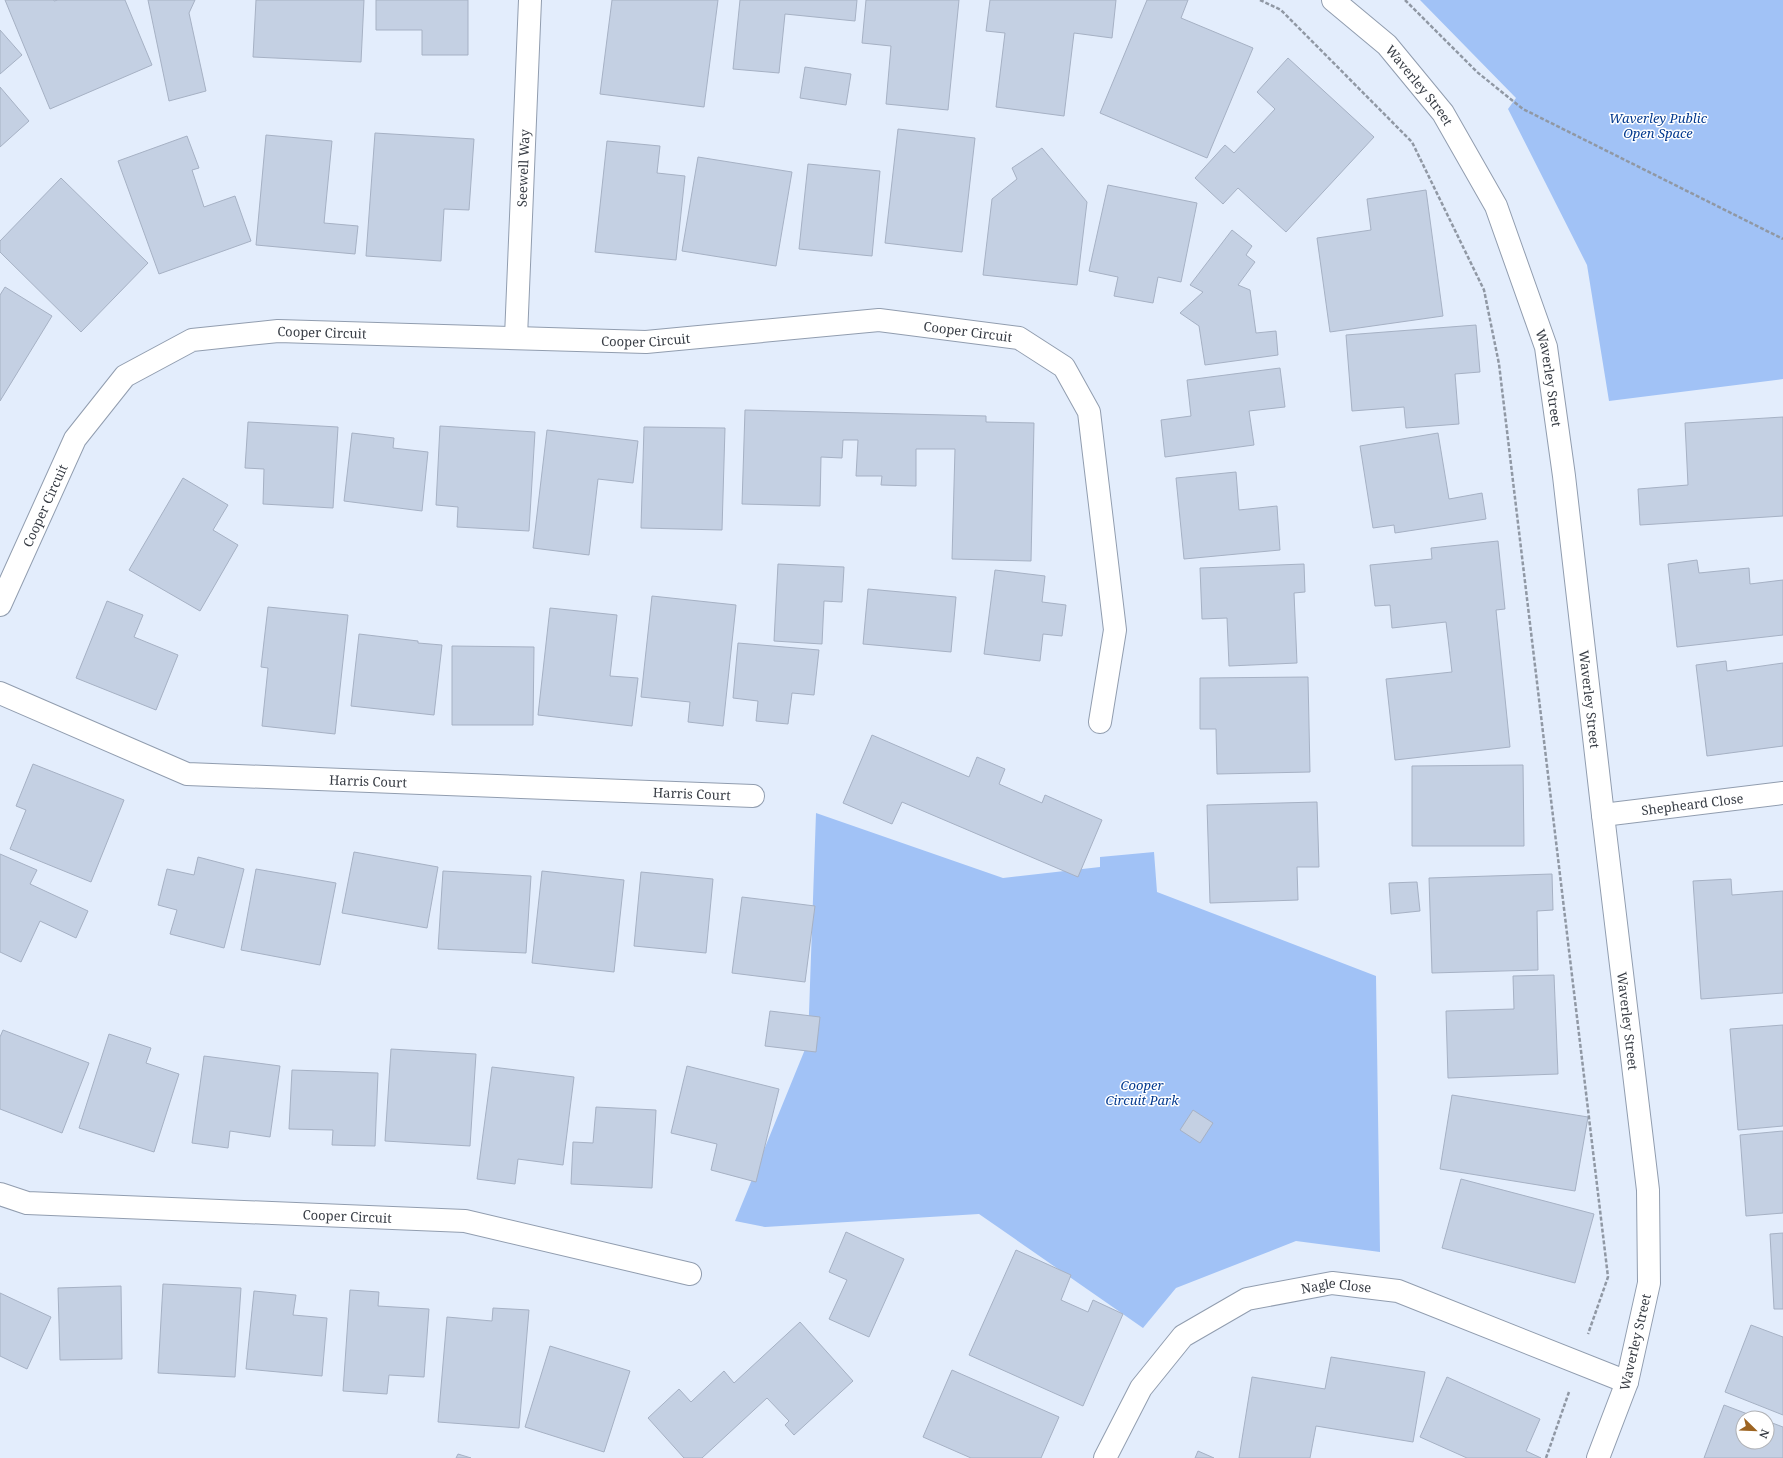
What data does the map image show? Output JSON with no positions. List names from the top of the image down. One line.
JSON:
{"streets":{"street":["Waverley Street","Seewell Way","Cooper Circuit","Harris Court","Shepheard Close","Nagle Close"]},"crossings":[["Waverley Street","Shepheard Close"],["Waverley Street","Nagle Close"],["Seewell Way","Cooper Circuit"]],"parks":["Waverley Public Open Space","Cooper Circuit Park"],"north":"bottom right"}
